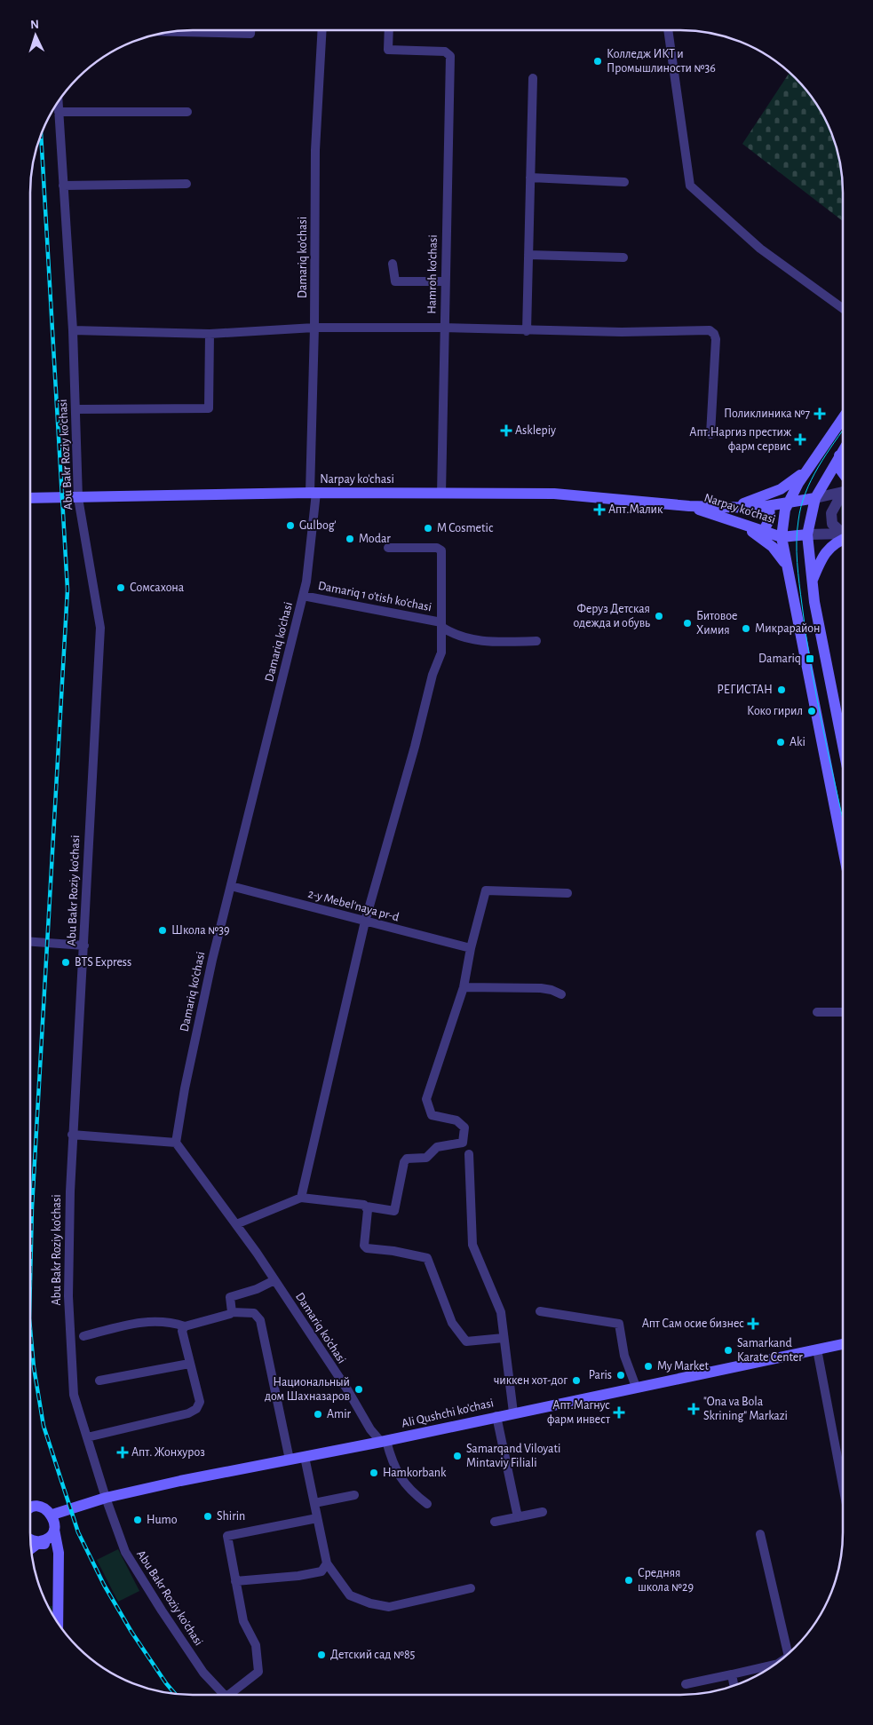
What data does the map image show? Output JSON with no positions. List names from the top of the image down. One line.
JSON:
{"streets":{"main road":["Narpay ko'chasi","Ali Qushchi ko'chasi"],"street":["Damariq ko'chasi","Hamroh ko'chasi","Abu Bakr Roziy ko'chasi","Damariq 1 o'tish ko'chasi","2-y Mebel'naya pr-d"]},"crossings":[["Damariq ko'chasi","Narpay ko'chasi"],["Damariq ko'chasi","Damariq 1 o'tish ko'chasi"],["Damariq ko'chasi","2-y Mebel'naya pr-d"],["Damariq ko'chasi","Ali Qushchi ko'chasi"],["Hamroh ko'chasi","Narpay ko'chasi"],["Abu Bakr Roziy ko'chasi","Narpay ko'chasi"],["Abu Bakr Roziy ko'chasi","Ali Qushchi ko'chasi"]],"places":{"other":["Колледж ИКТ и Промышлиности №36","Gulbog'","M Cosmetic","Modar","Сомсахона","Феруз Детская одежда и обувь","Битовое Химия","Микрарайон","РЕГИСТАН","Коко гирил","Aki","Школа №39","BTS Express","Samarkand Karate Center","My Market","Paris","чиккен хот-дог","Национальный дом Шахназаров","Amir","Samarqand Viloyati Mintaviy Filiali","Hamkorbank","Shirin","Humo","Средняя школа №29","Детский сад №85"],"health":["Поликлиника №7","Asklepiy","Апт.Наргиз престиж фарм сервис","Апт.Малик","Апт Сам осие бизнес","\"Ona va Bola Skrining\" Markazi","Апт.Магнус фарм инвест","Апт. Жонхуроз"],"transit":["Damariq"]},"north":"top"}
